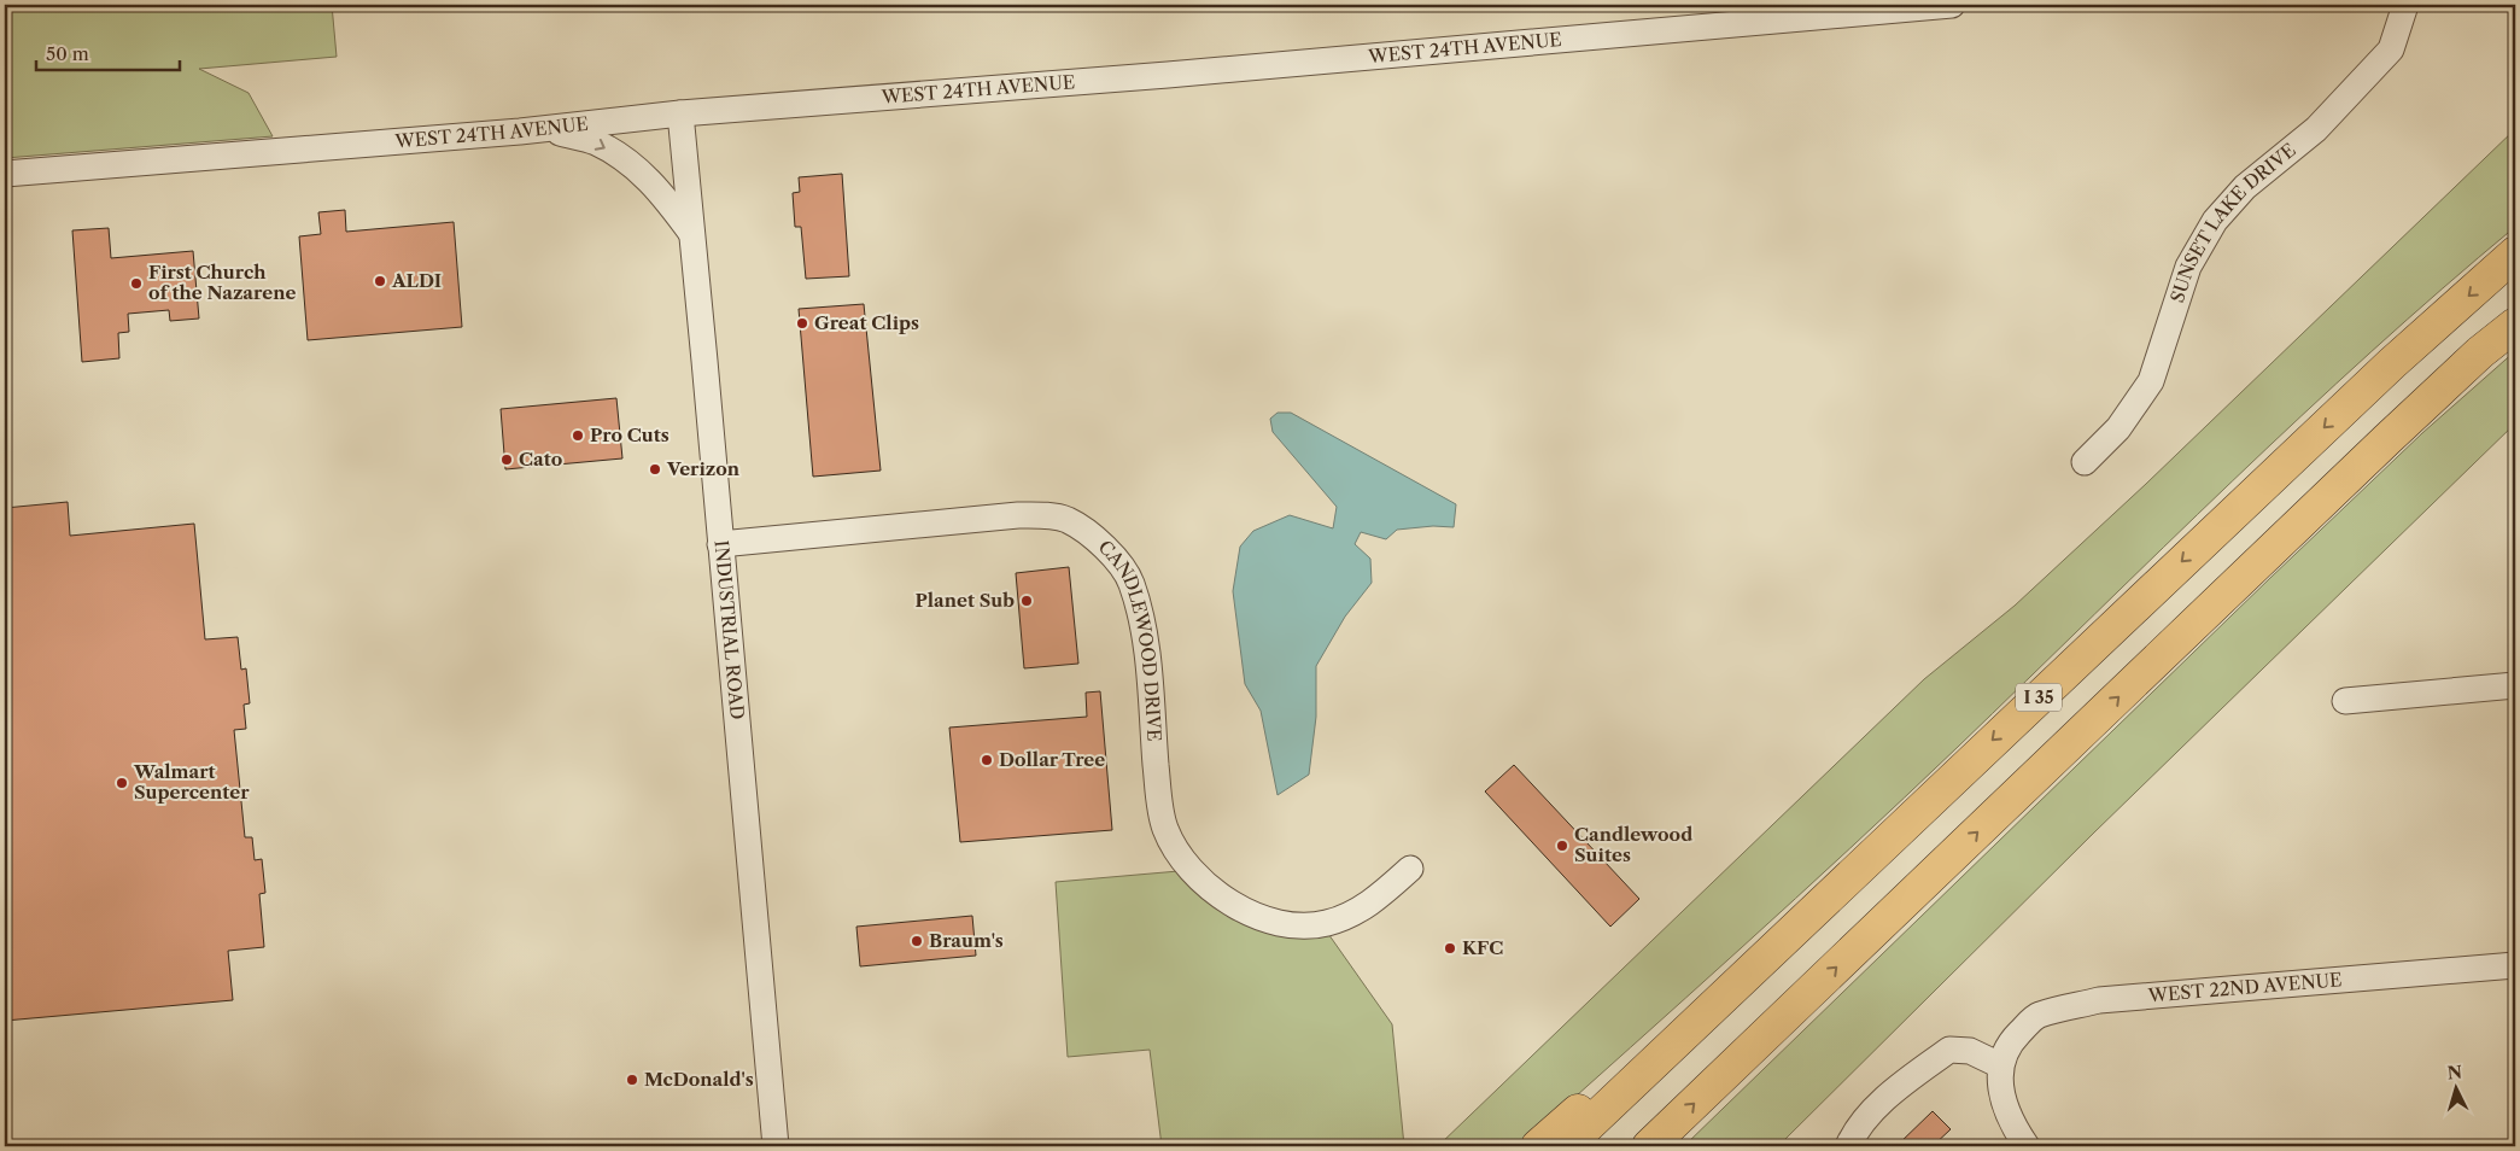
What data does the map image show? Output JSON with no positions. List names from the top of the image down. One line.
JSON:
{"streets":{"highway":["I 35"],"street":["WEST 24TH AVENUE","SUNSET LAKE DRIVE","INDUSTRIAL ROAD","CANDLEWOOD DRIVE","WEST 22ND AVENUE"]},"crossings":[["WEST 24TH AVENUE","INDUSTRIAL ROAD"],["INDUSTRIAL ROAD","CANDLEWOOD DRIVE"]],"places":["ALDI","First Church of the Nazarene","Great Clips","Pro Cuts","Cato","Verizon","Planet Sub","Dollar Tree","Walmart Supercenter","Candlewood Suites","Braum's","KFC","McDonald's"],"scale_bar":"50 m","north":"top"}
